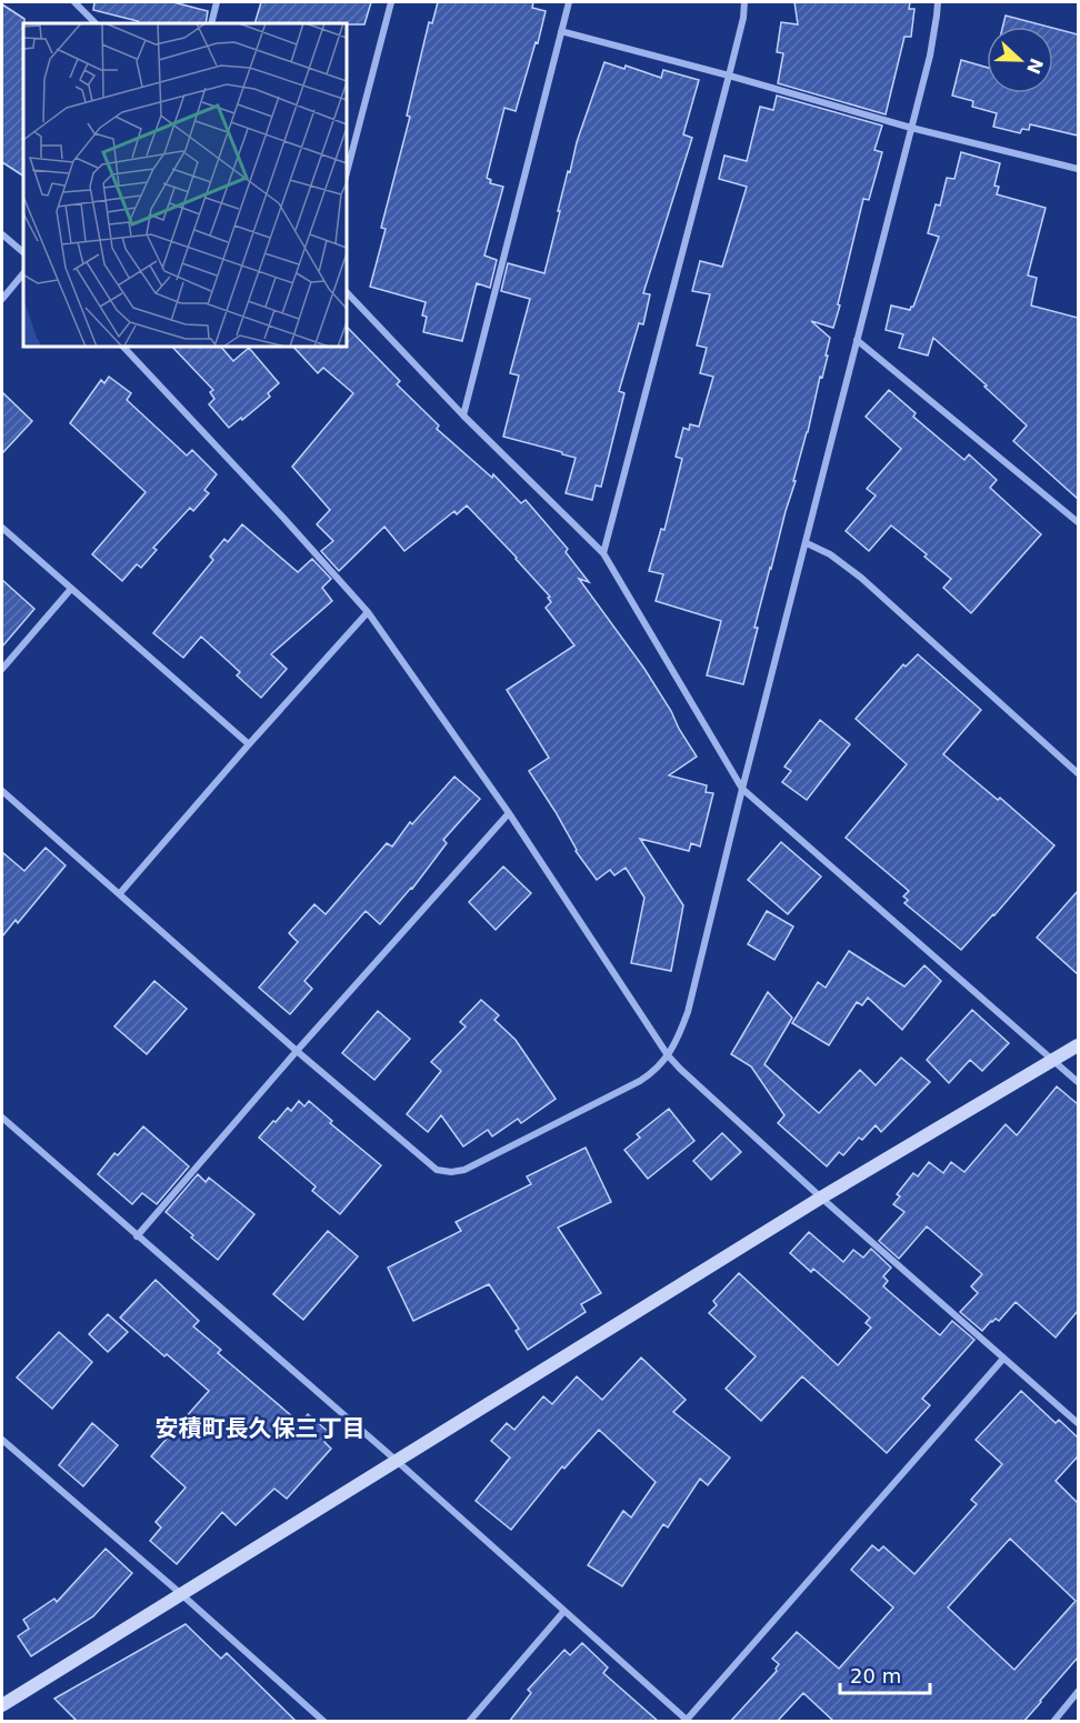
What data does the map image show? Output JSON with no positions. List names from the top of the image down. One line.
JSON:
{"districts":["安積町長久保三丁目"],"scale_bar":"20 m","north":"right"}
